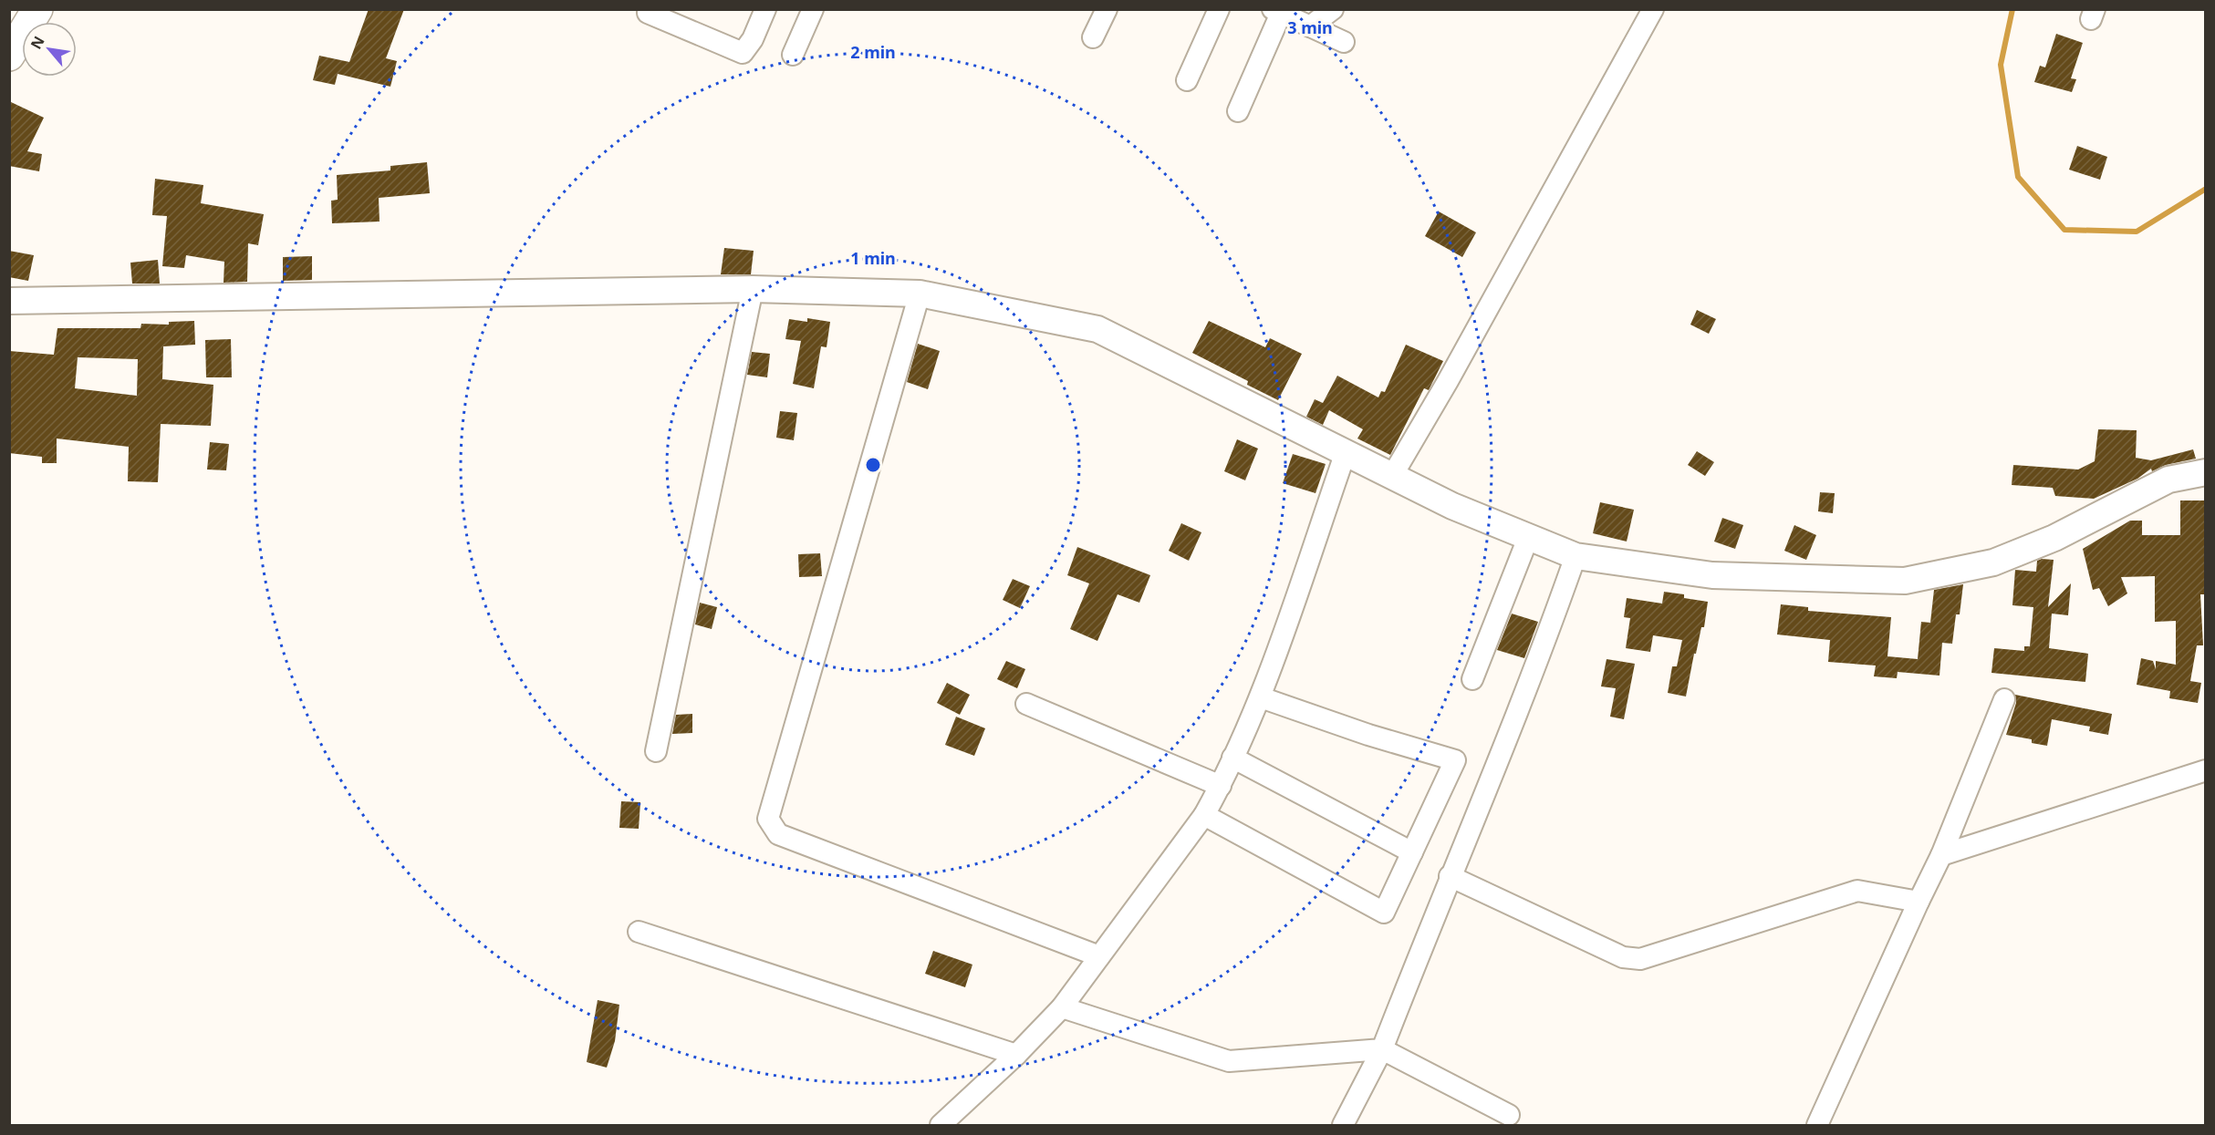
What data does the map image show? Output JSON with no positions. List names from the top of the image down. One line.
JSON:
{"north":"top left","rings":["3 min","2 min","1 min"]}
